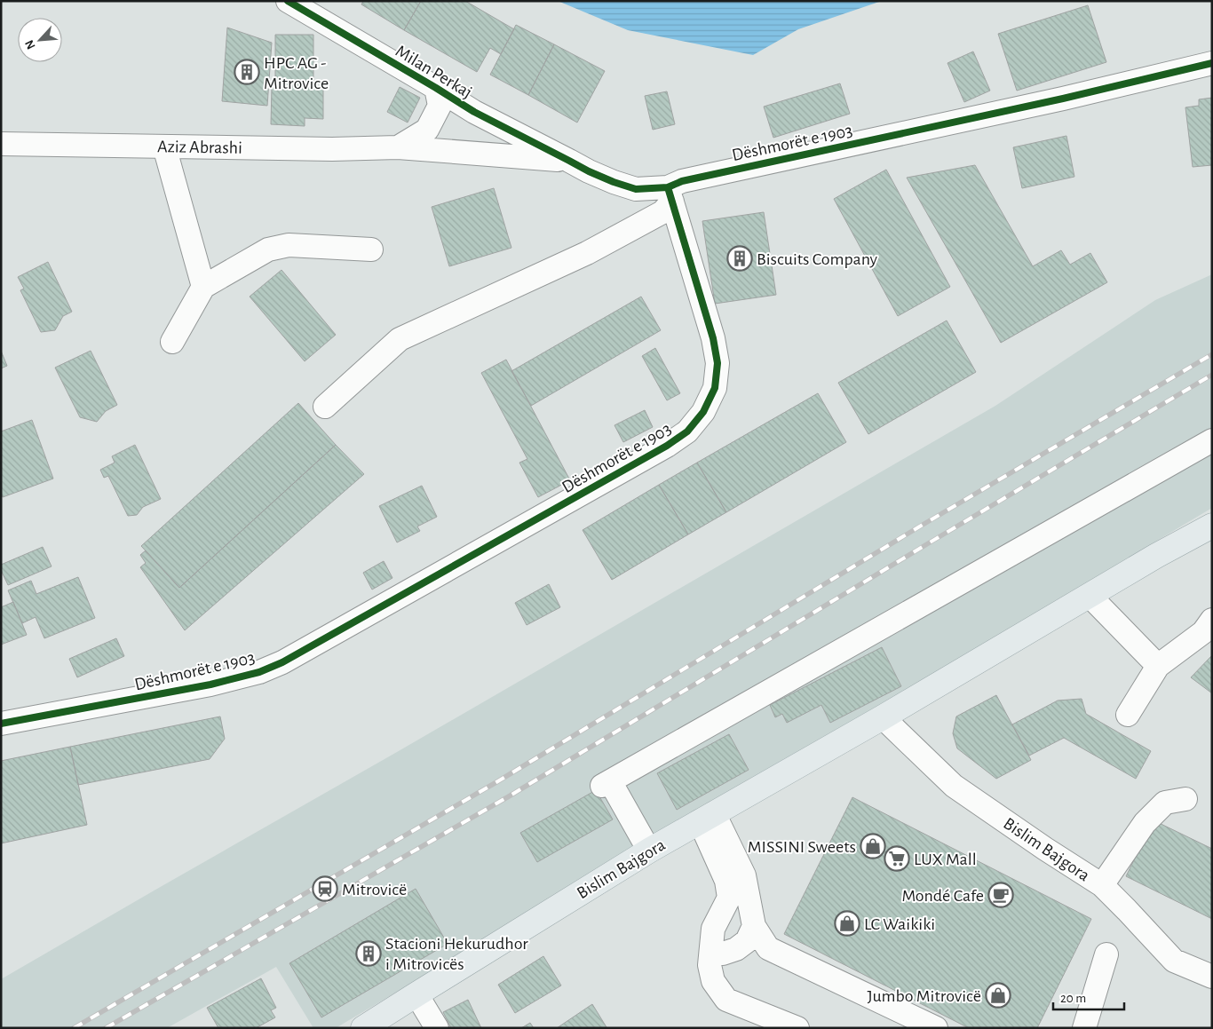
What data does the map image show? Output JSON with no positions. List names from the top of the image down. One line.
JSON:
{"streets":{"main road":["Bislim Bajgora"],"street":["Milan Perkaj","Dëshmorët e 1903","Aziz Abrashi"]},"crossings":[["Milan Perkaj","Aziz Abrashi"],["Dëshmorët e 1903","Aziz Abrashi"]],"places":{"building":["HPC AG - Mitrovice","Biscuits Company","Stacioni Hekurudhor i Mitrovicës"],"shop":["MISSINI Sweets","LC Waikiki","Jumbo Mitrovicë"],"supermarket":["LUX Mall"],"station":["Mitrovicë"],"cafe":["Mondé Cafe"]},"scale_bar":"20 m","north":"bottom left"}
